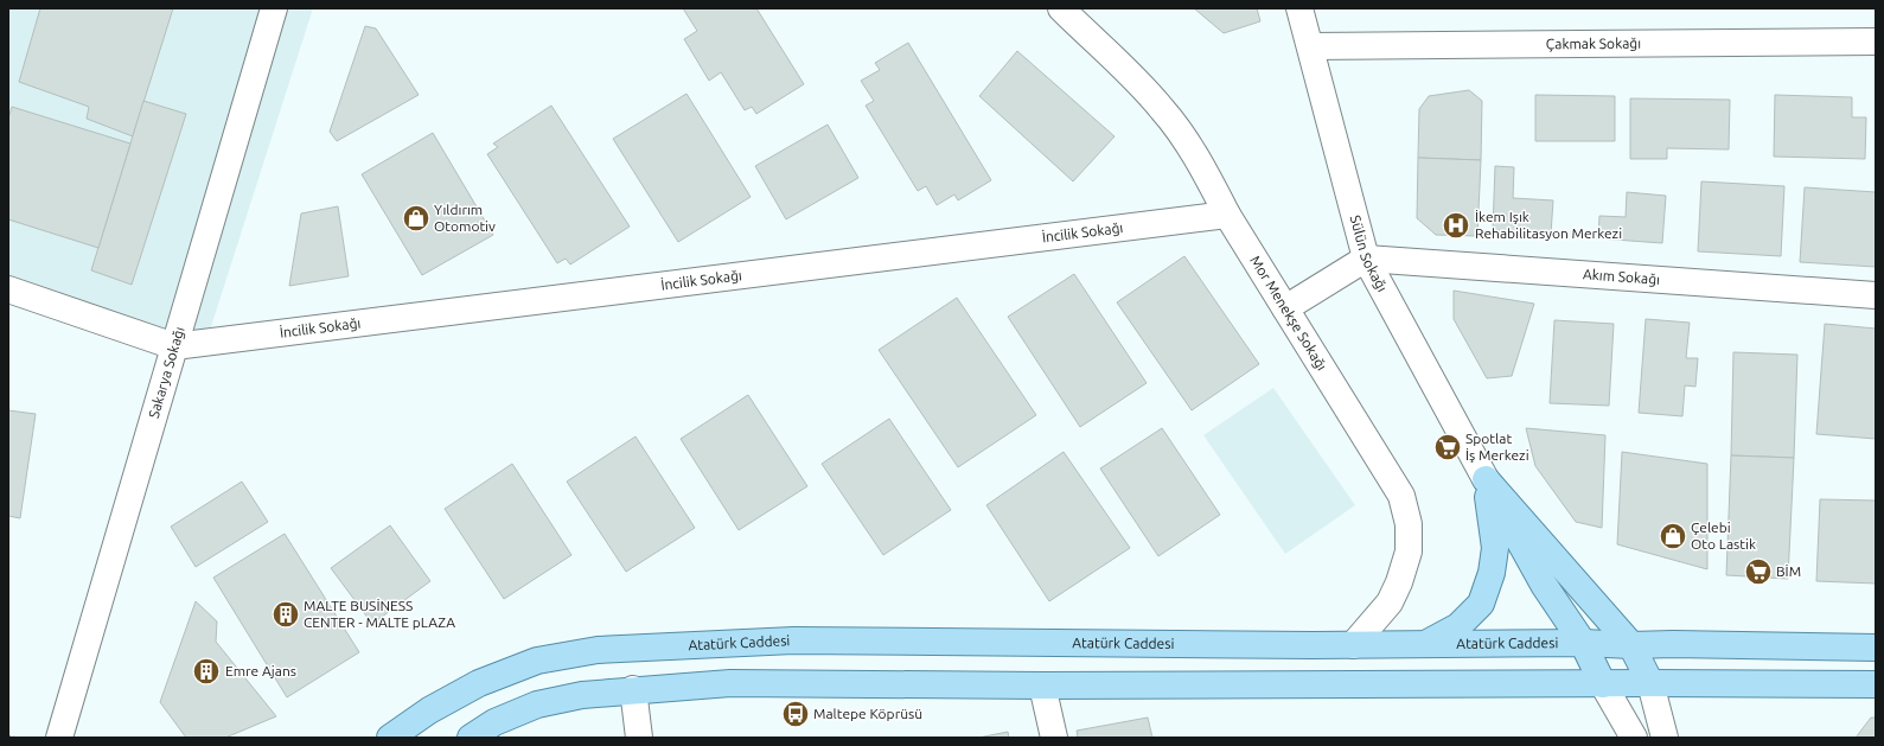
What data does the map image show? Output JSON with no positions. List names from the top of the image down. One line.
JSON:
{"streets":{"main road":["Atatürk Caddesi"],"street":["Çakmak Sokağı","İncilik Sokağı","Sülün Sokağı","Akım Sokağı","Mor Menekşe Sokağı","Sakarya Sokağı"]},"crossings":[["Çakmak Sokağı","Sülün Sokağı"],["İncilik Sokağı","Mor Menekşe Sokağı"],["İncilik Sokağı","Sakarya Sokağı"],["Sülün Sokağı","Akım Sokağı"],["Mor Menekşe Sokağı","Atatürk Caddesi"]],"places":{"shop":["Yıldırım Otomotiv","Çelebi Oto Lastik"],"hospital":["İkem Işık Rehabilitasyon Merkezi"],"supermarket":["Spotlat İş Merkezi","BİM"],"building":["MALTE BUSİNESS CENTER - MALTE pLAZA","Emre Ajans"],"bus stop":["Maltepe Köprüsü"]}}
